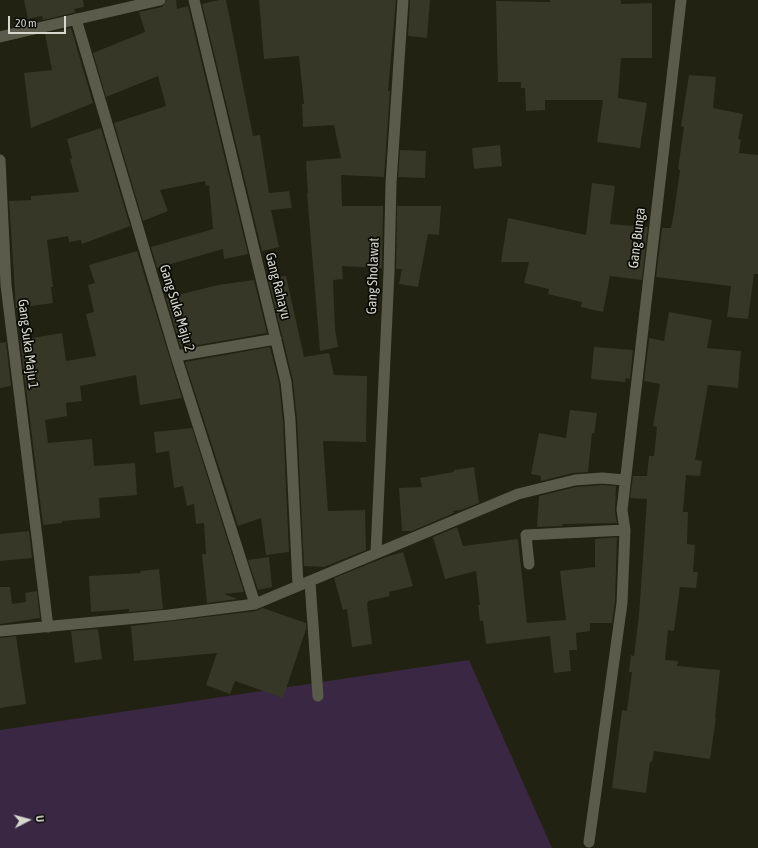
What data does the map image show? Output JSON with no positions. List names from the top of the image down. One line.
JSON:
{"streets":{"street":["Gang Bunga","Gang Sholawat","Gang Rahayu","Gang Suka Maju 2","Gang Suka Maju 1"]},"scale_bar":"20 m","north":"right"}
